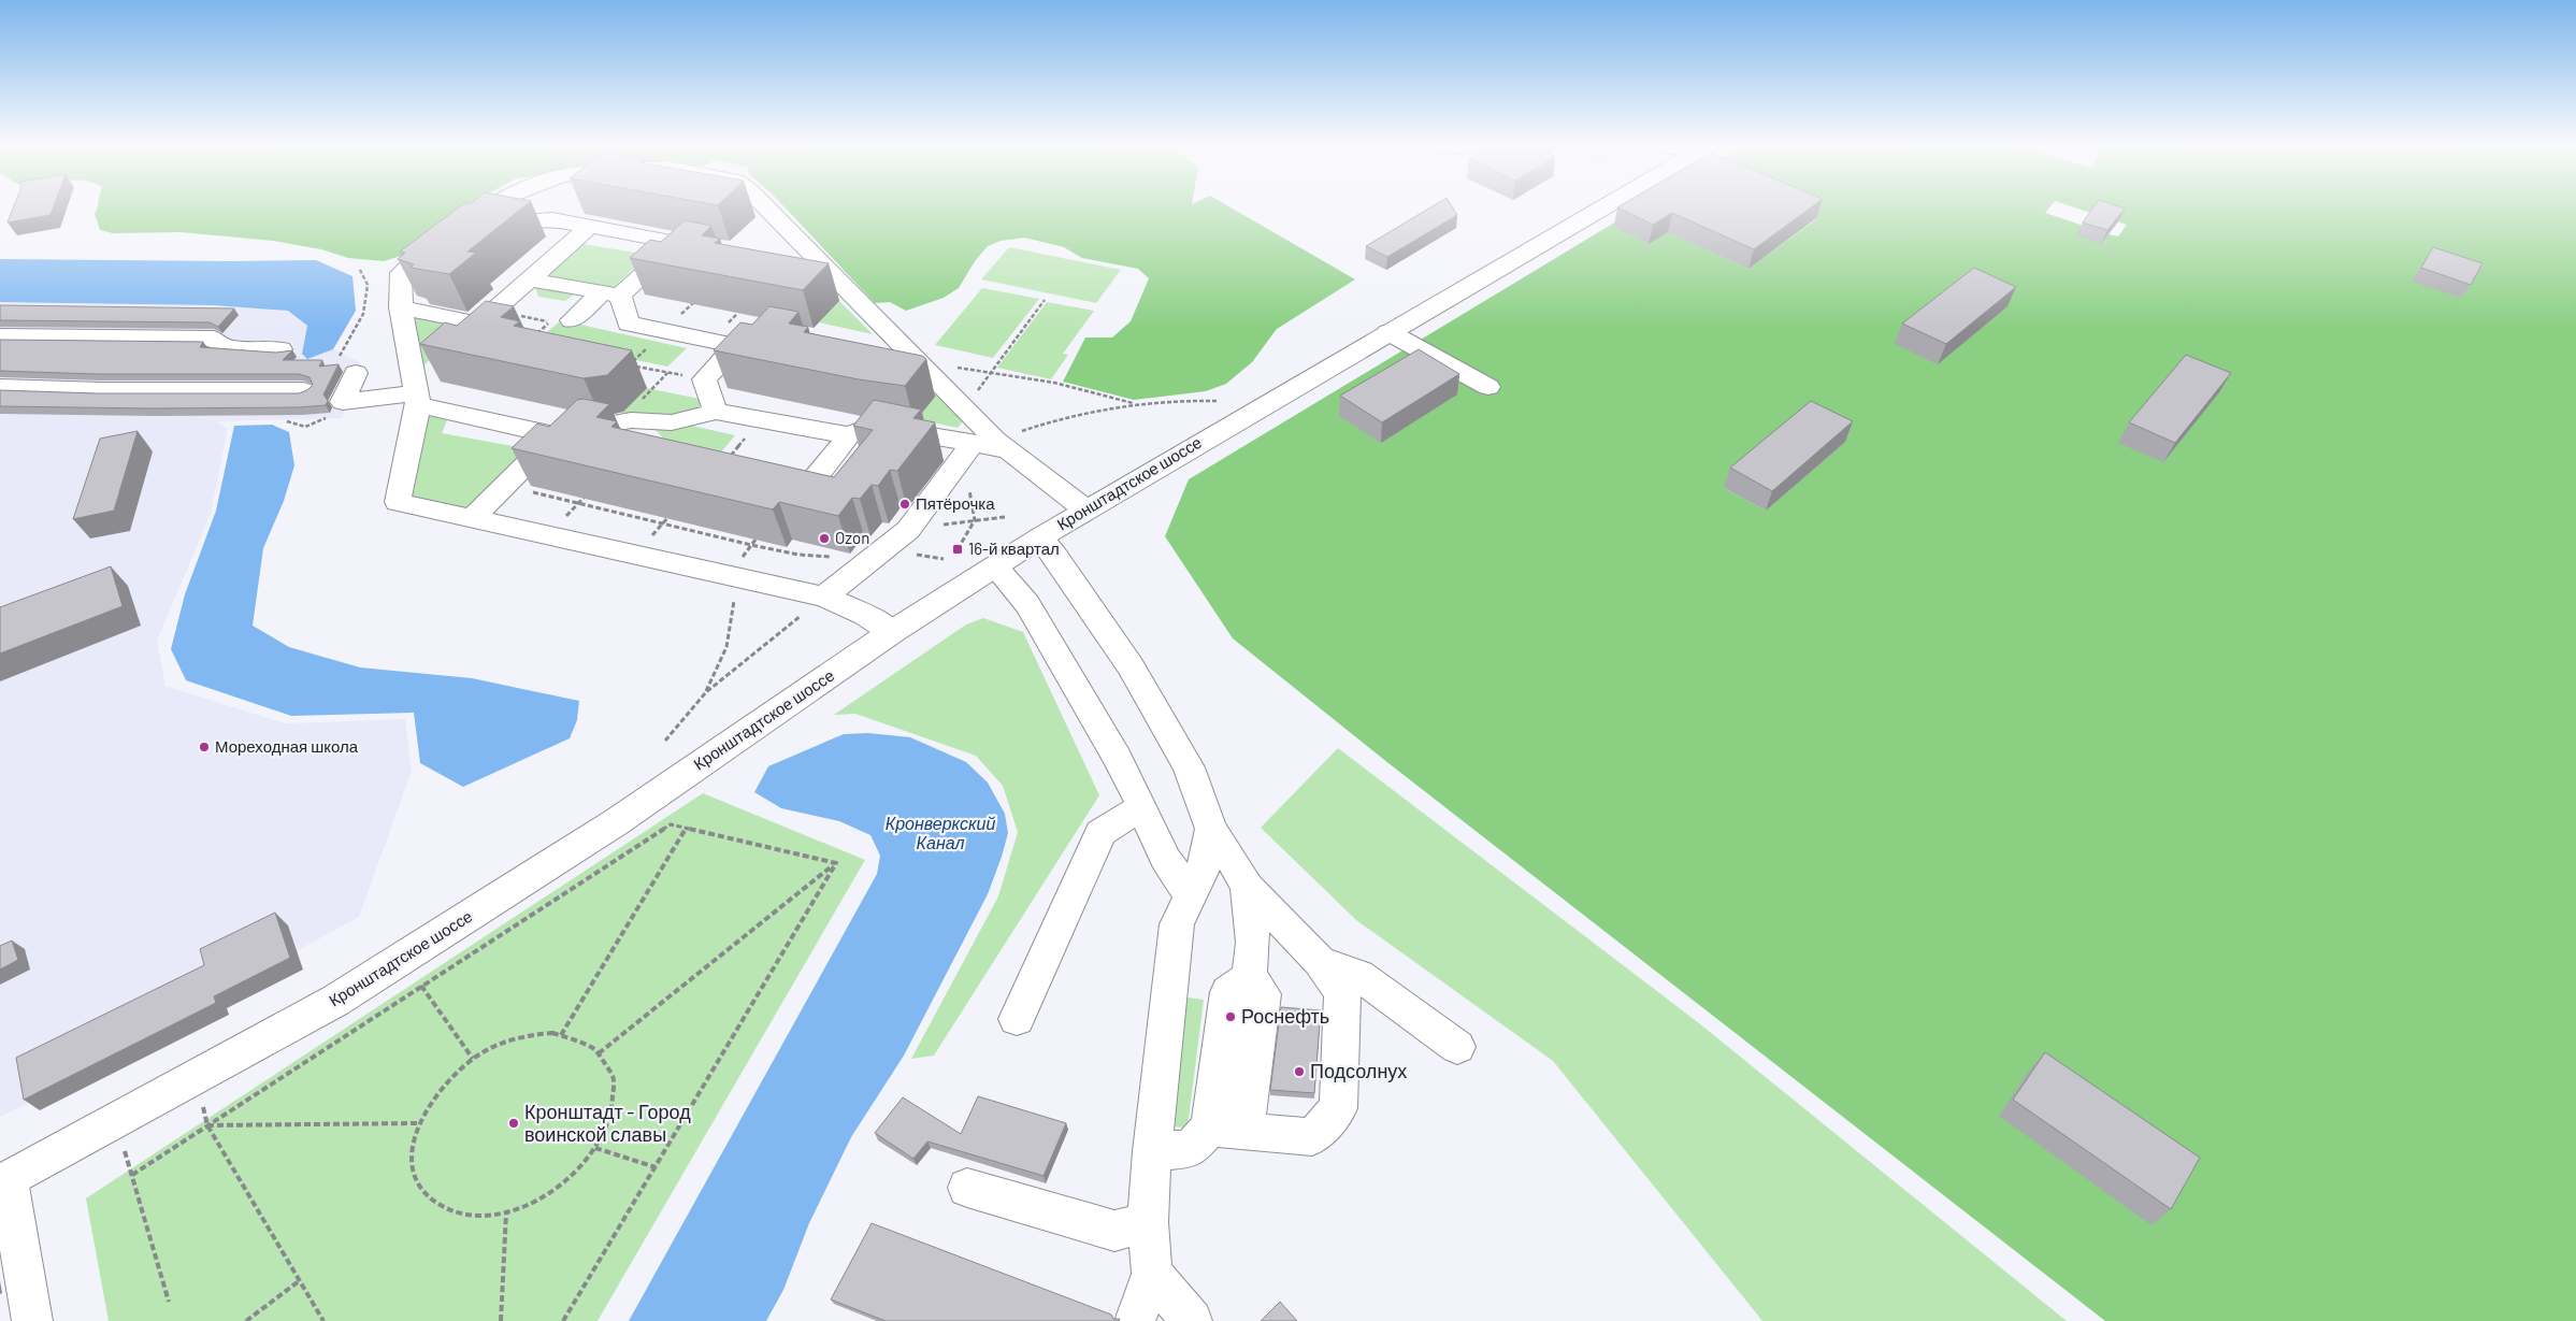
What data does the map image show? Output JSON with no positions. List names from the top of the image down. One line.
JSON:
{"streets":{"main road":["Кронштадтское шоссе"]},"water":["Кронверкский Канал"],"places":{"other":["Пятёрочка","Ozon","Мореходная школа","Роснефть","Подсолнух","Кронштадт - Город воинской славы"],"transit":["16-й квартал"]}}
